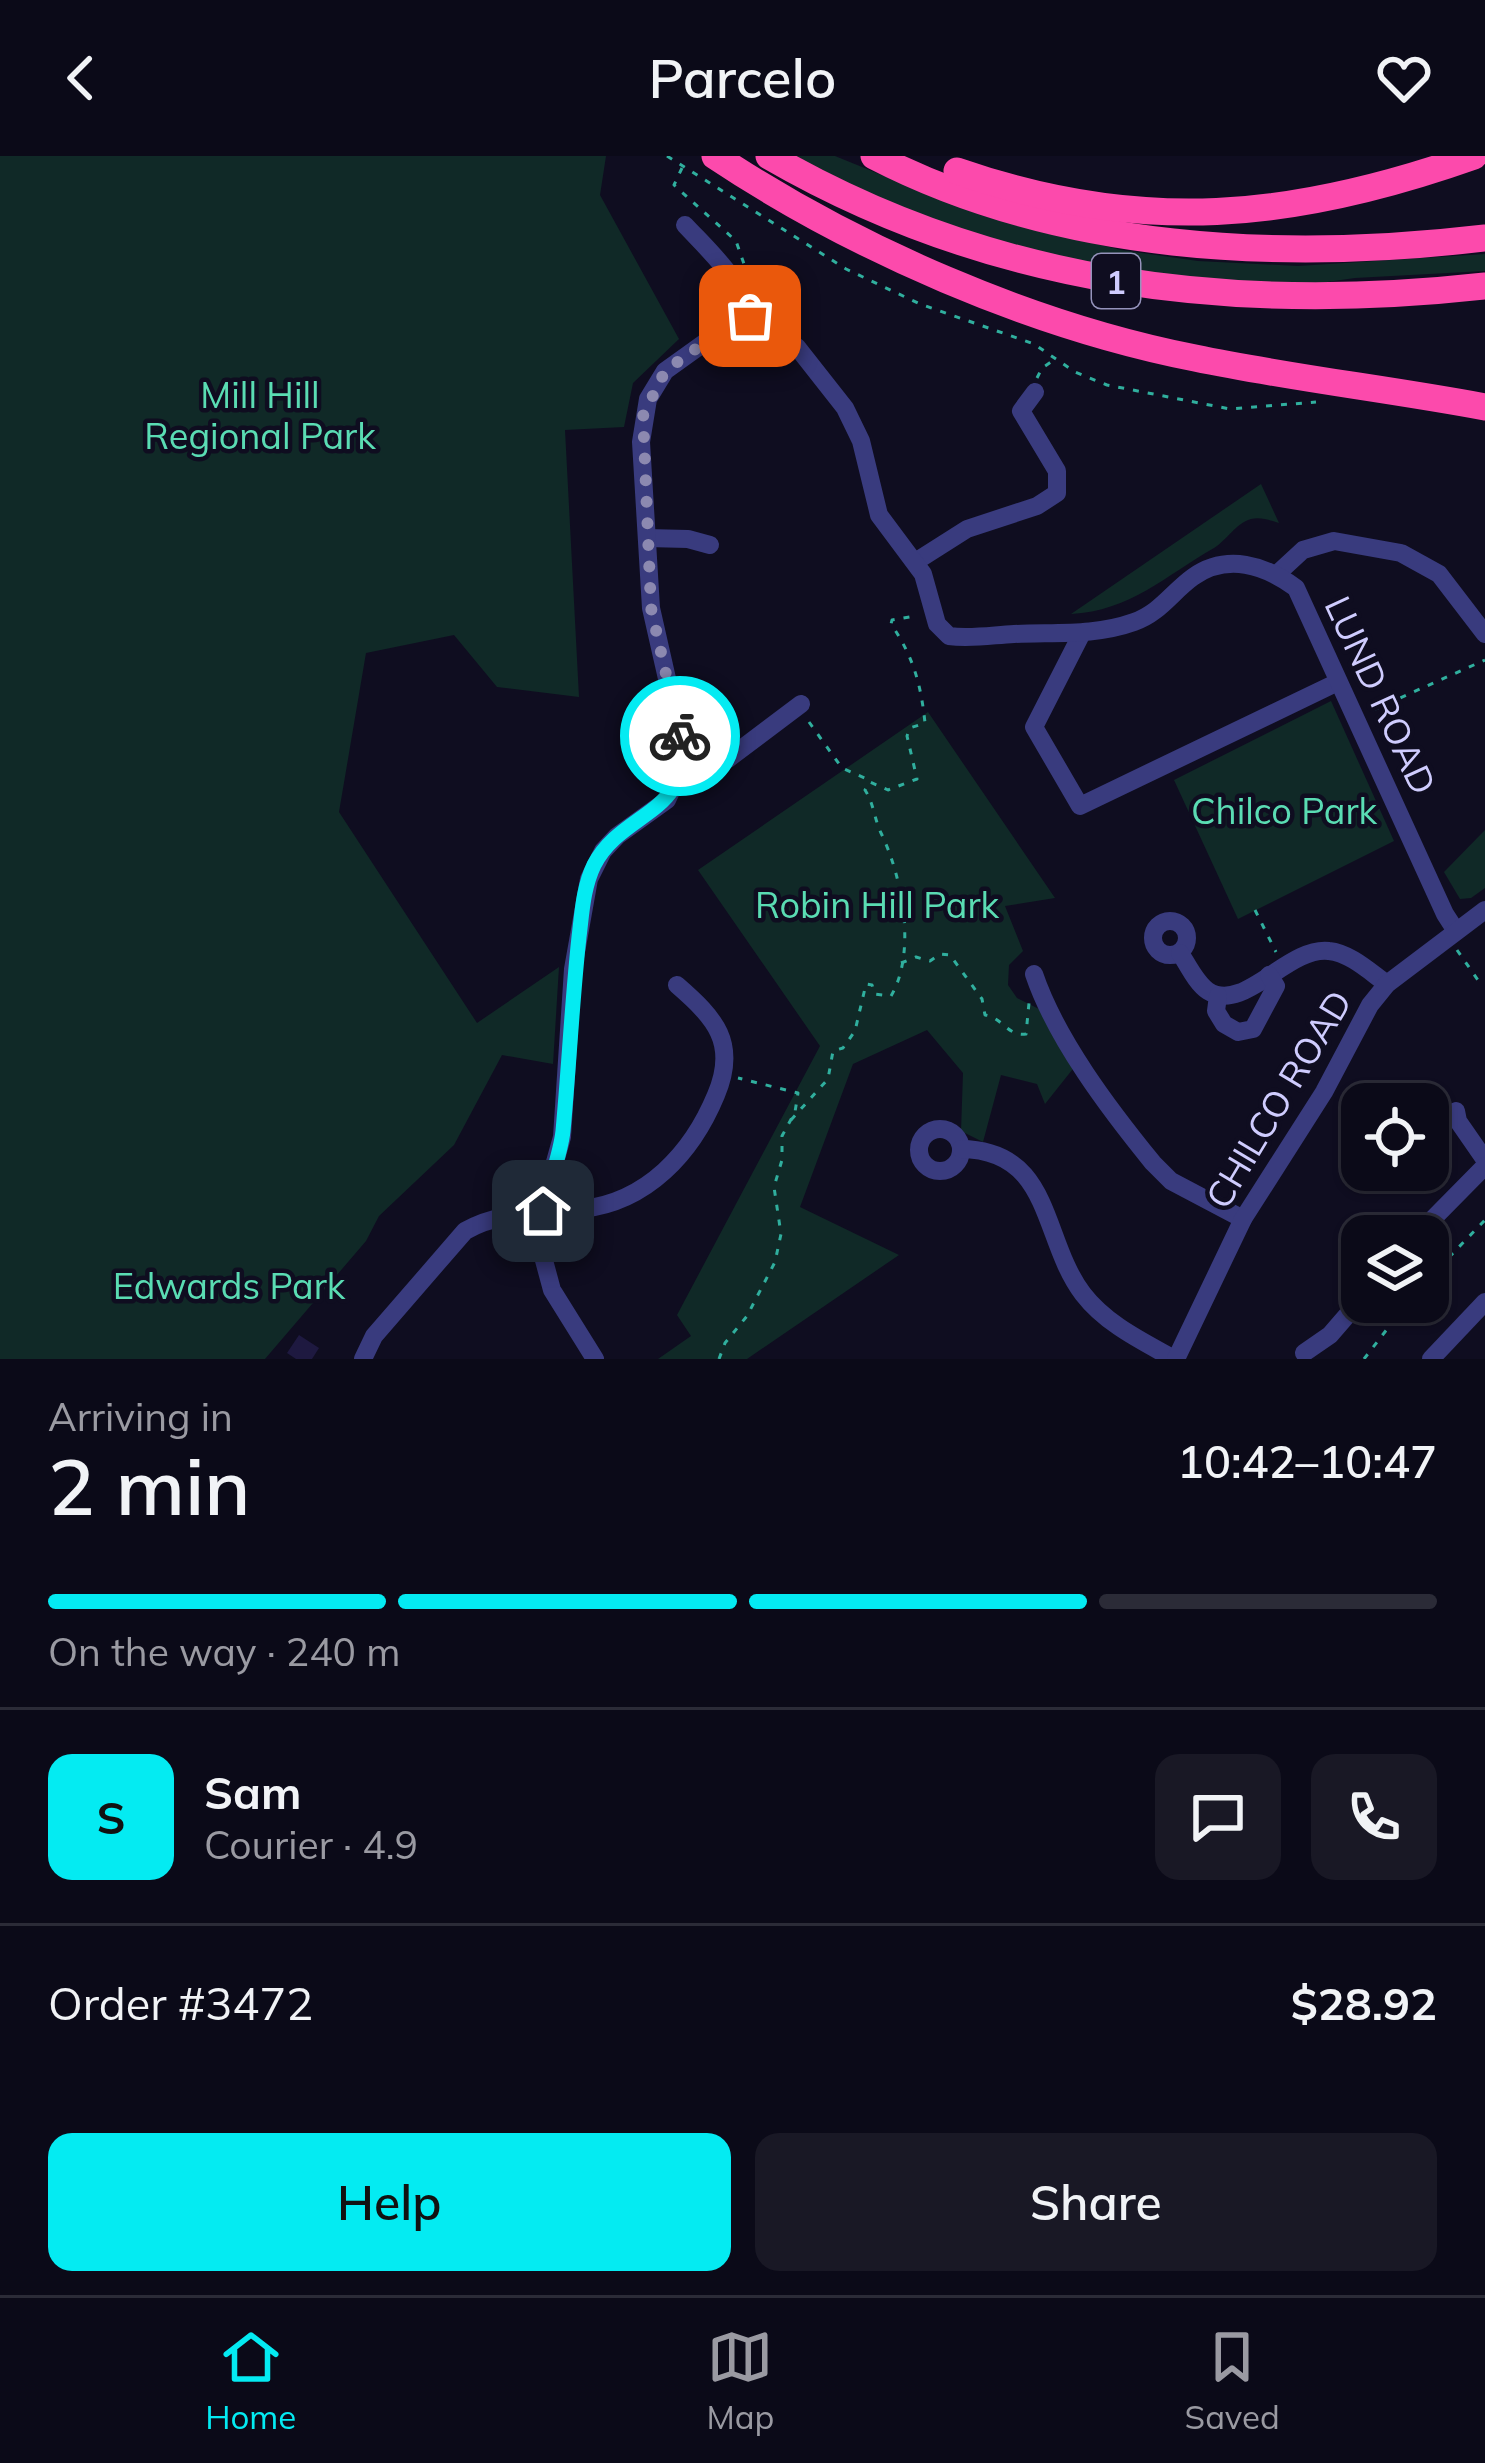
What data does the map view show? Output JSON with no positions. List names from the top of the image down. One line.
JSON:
{"streets":{"highway":["1"],"street":["LUND ROAD","CHILCO ROAD"]},"crossings":[["LUND ROAD","CHILCO ROAD"]],"parks":["Mill Hill Regional Park","Chilco Park","Robin Hill Park","Edwards Park"],"page":{"header":"Parcelo","heading":["2 min","Arriving in","10:42–10:47"],"panel":["Sam","Courier · 4.9","Order #3472","$28.92"],"bar":"On the way · 240 m","round":"S","buttons":["Help","Share"],"tabs":["Home","Map","Saved"]}}
